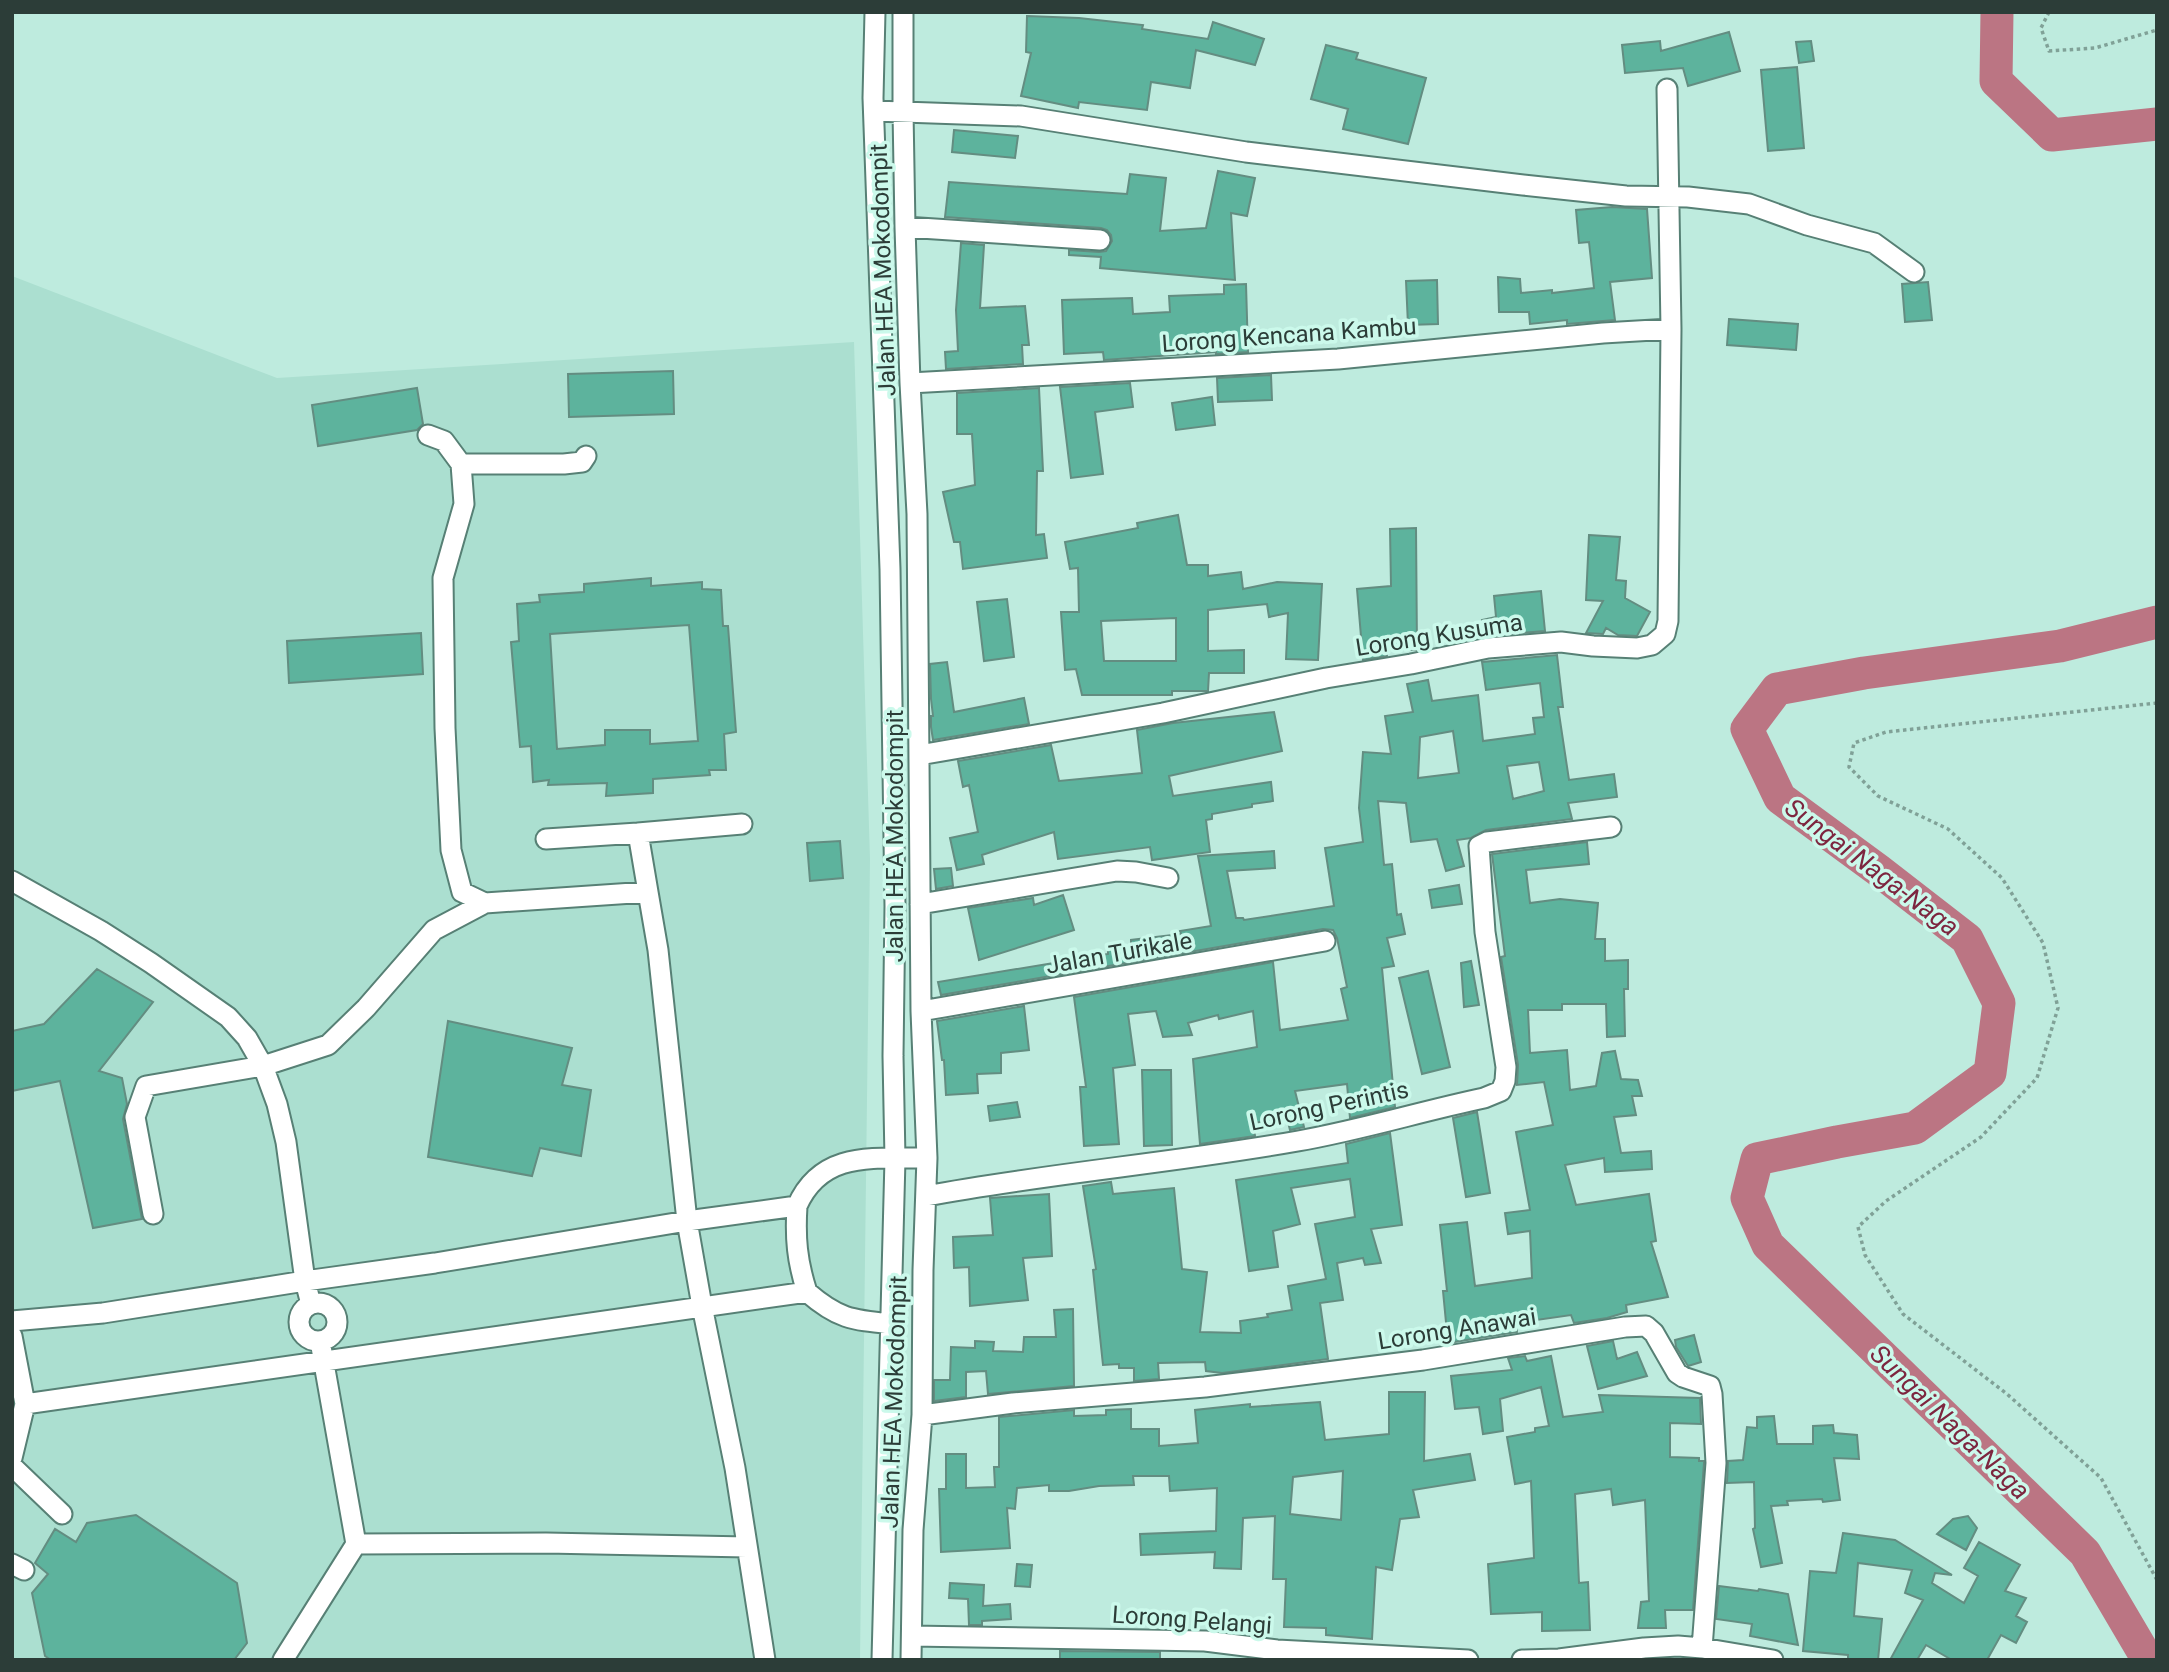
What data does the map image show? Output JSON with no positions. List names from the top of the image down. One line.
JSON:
{"streets":{"street":["Jalan HEA Mokodompit","Lorong Kencana Kambu","Lorong Kusuma","Jalan Turikale","Lorong Perintis","Lorong Anawai","Lorong Pelangi"]},"crossings":[["Jalan HEA Mokodompit","Lorong Kencana Kambu"],["Jalan HEA Mokodompit","Lorong Kusuma"],["Jalan HEA Mokodompit","Jalan Turikale"],["Jalan HEA Mokodompit","Lorong Perintis"],["Jalan HEA Mokodompit","Lorong Anawai"],["Jalan HEA Mokodompit","Lorong Pelangi"],["Lorong Kencana Kambu","Lorong Kusuma"]],"water":["Sungai Naga-Naga"]}
